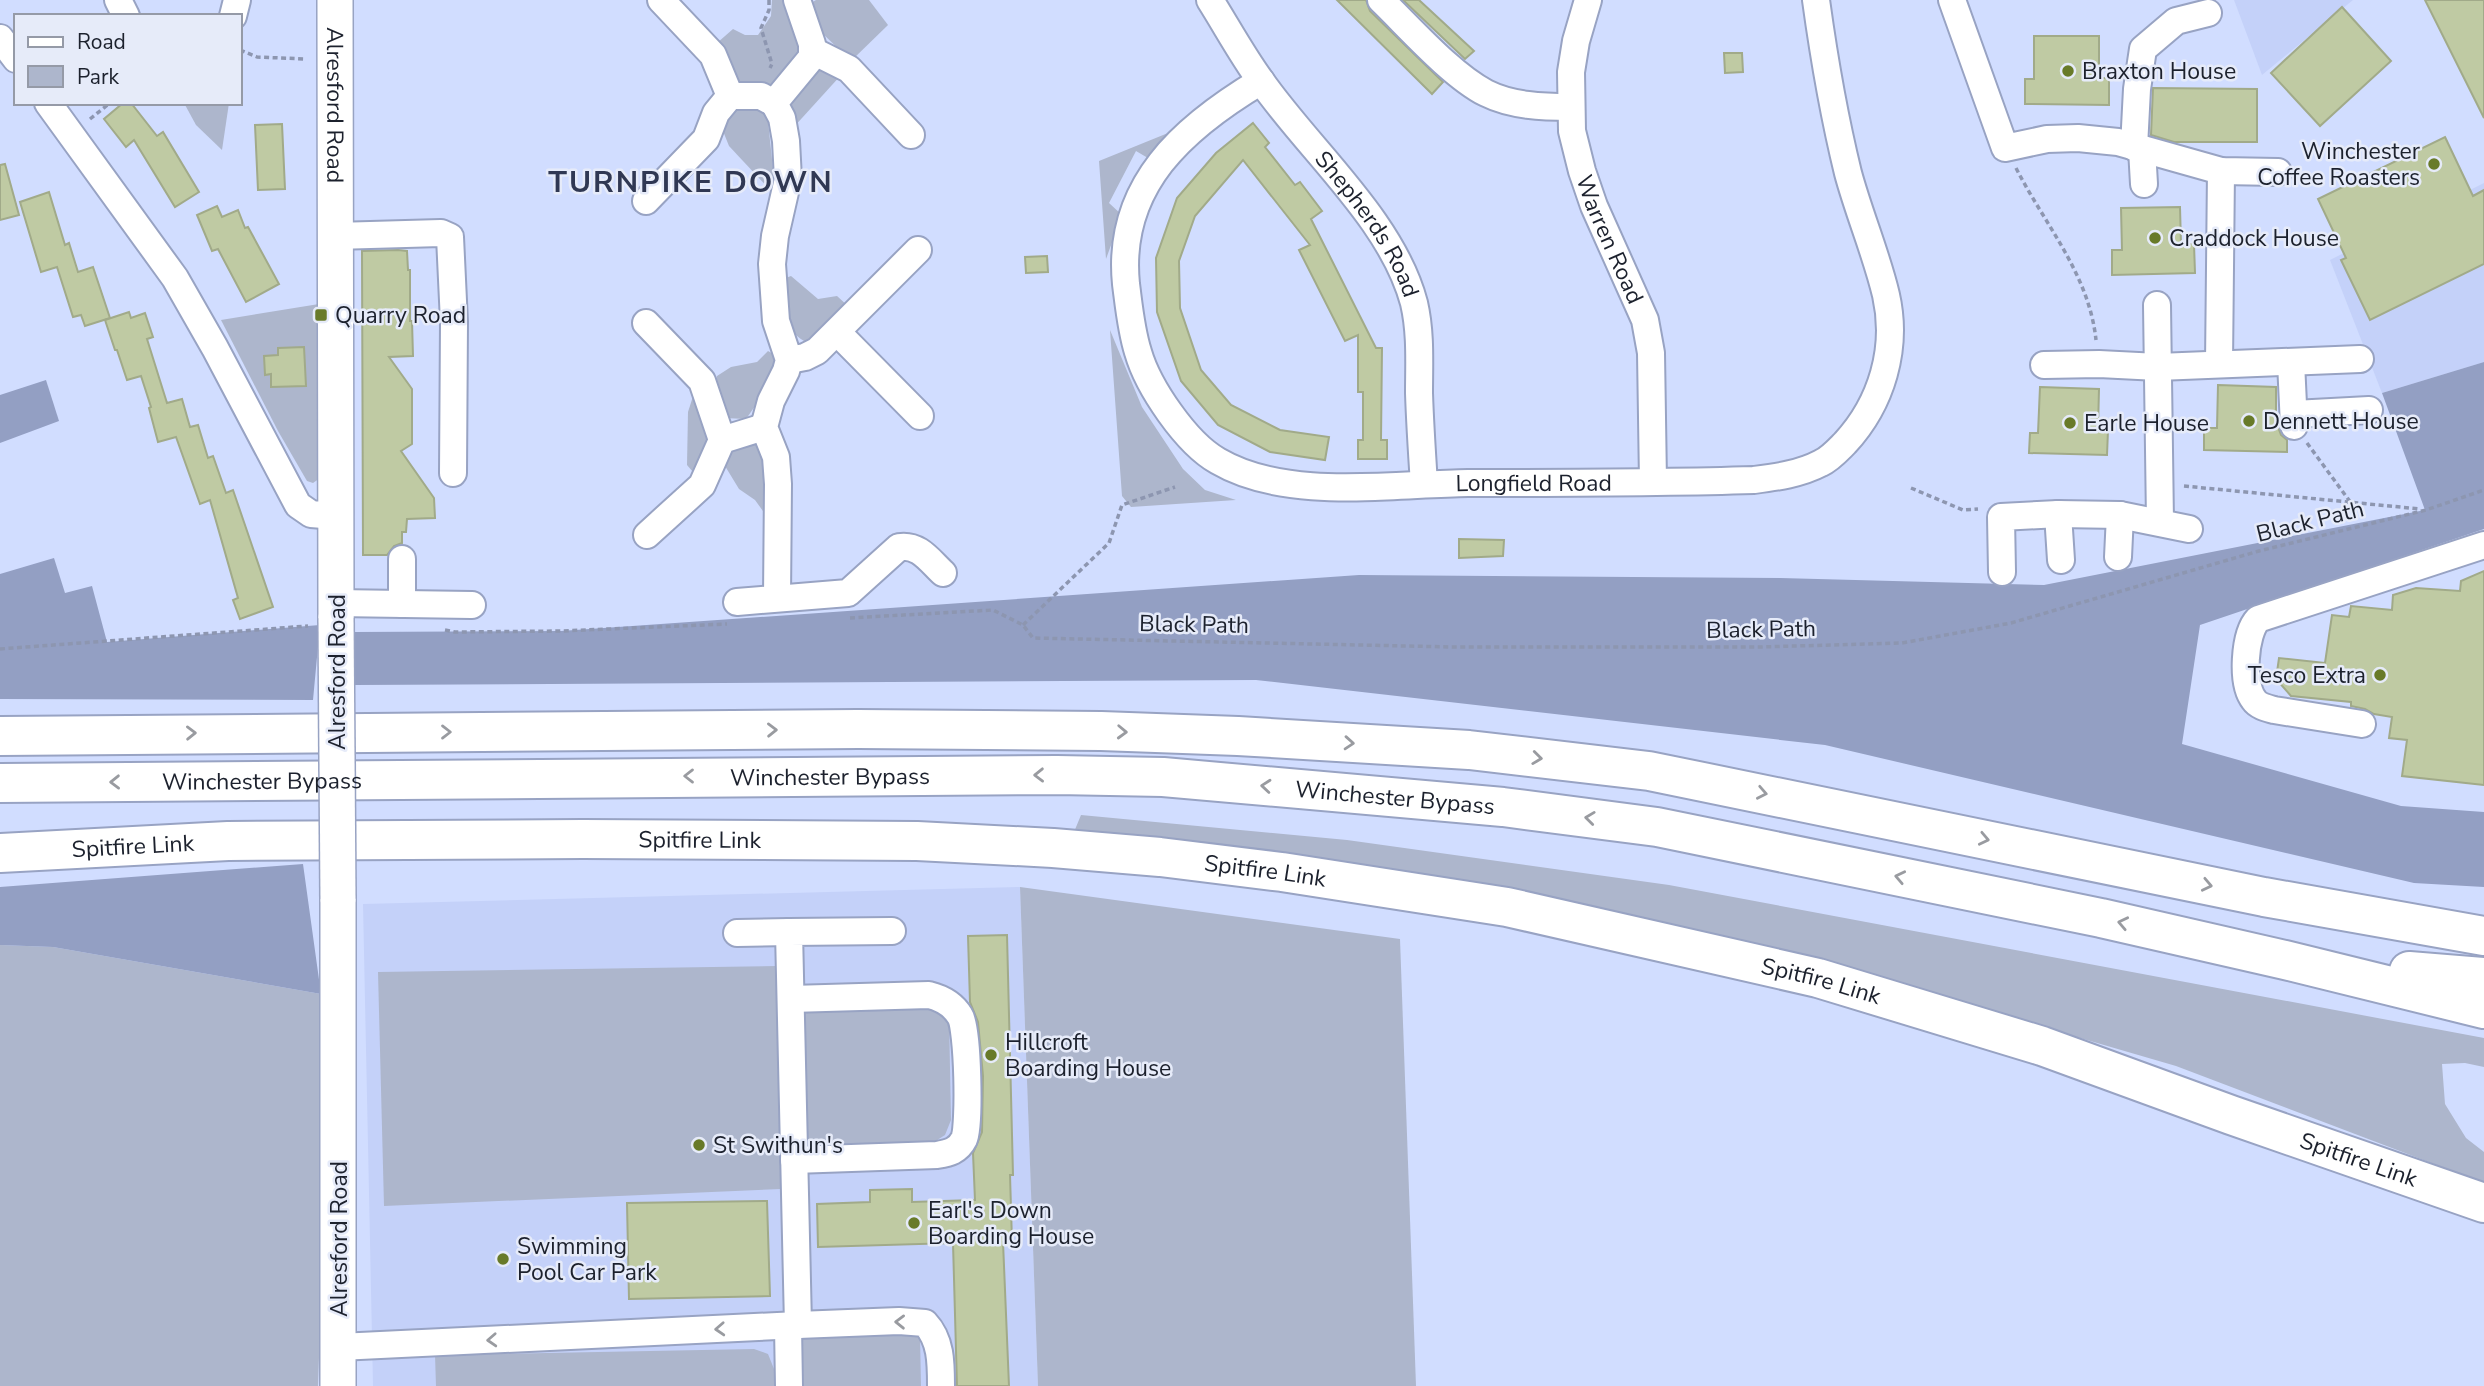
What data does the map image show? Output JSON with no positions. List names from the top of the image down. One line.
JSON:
{"streets":{"highway":["Winchester Bypass","Spitfire Link"],"main road":["Alresford Road"],"street":["Shepherds Road","Warren Road","Longfield Road"],"path":["Black Path"]},"crossings":[["Shepherds Road","Longfield Road"],["Warren Road","Longfield Road"]],"districts":["TURNPIKE DOWN"],"places":{"other":["Braxton House","Winchester Coffee Roasters","Craddock House","Dennett House","Earle House","Tesco Extra","Hillcroft Boarding House","St Swithun's","Earl's Down Boarding House","Swimming Pool Car Park"],"transit":["Quarry Road"]},"legend":["Road","Park"]}
